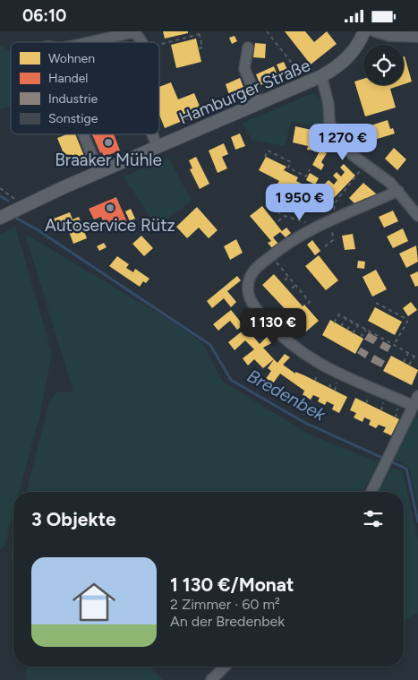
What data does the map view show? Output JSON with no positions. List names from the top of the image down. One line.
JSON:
{"streets":{"main road":["Hamburger Straße"]},"water":["Bredenbek"],"places":["Braaker Mühle","Autoservice Rütz"],"legend":["Wohnen","Handel","Industrie","Sonstige"],"page":{"status":"06:10","price":["1 270 €","1 950 €","1 130 €"],"heading":"3 Objekte","list":[{"name":"1 130 €/Monat","note":"2 Zimmer · 60 m² · An der Bredenbek"}]}}
